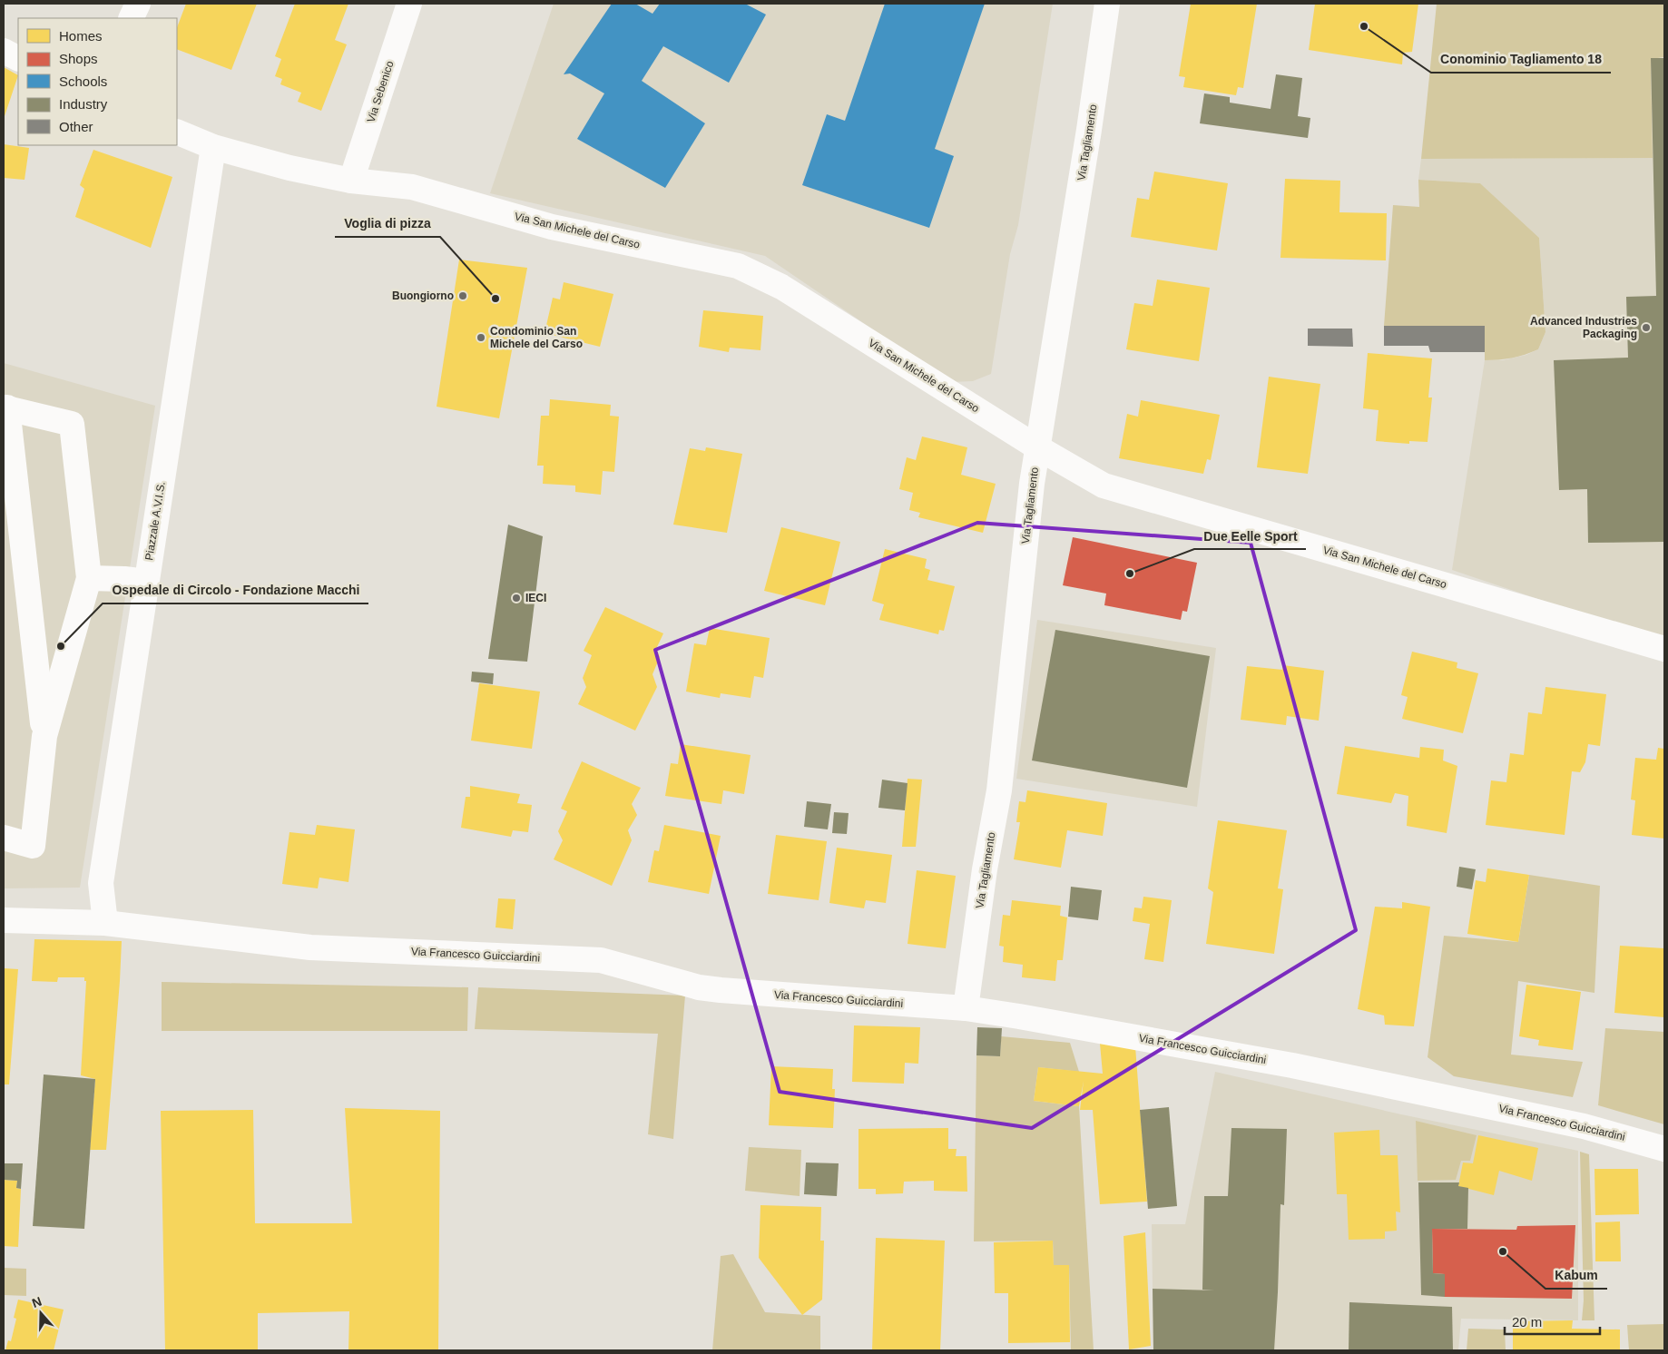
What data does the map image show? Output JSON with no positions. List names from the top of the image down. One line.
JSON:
{"streets":{"street":["Via Sebenico","Via Tagliamento","Via San Michele del Carso","Piazzale A.V.I.S.","Via Francesco Guicciardini"]},"crossings":[["Via Sebenico","Via San Michele del Carso"],["Via Tagliamento","Via San Michele del Carso"],["Via Tagliamento","Via Francesco Guicciardini"],["Via San Michele del Carso","Piazzale A.V.I.S."],["Piazzale A.V.I.S.","Via Francesco Guicciardini"]],"places":["Conominio Tagliamento 18","Buongiorno","Voglia di pizza","Advanced Industries Packaging","Condominio San Michele del Carso","Due Eelle Sport","IECI","Ospedale di Circolo - Fondazione Macchi","Kabum"],"legend":["Homes","Shops","Schools","Industry","Other"],"scale_bar":"20 m","north":"top"}
